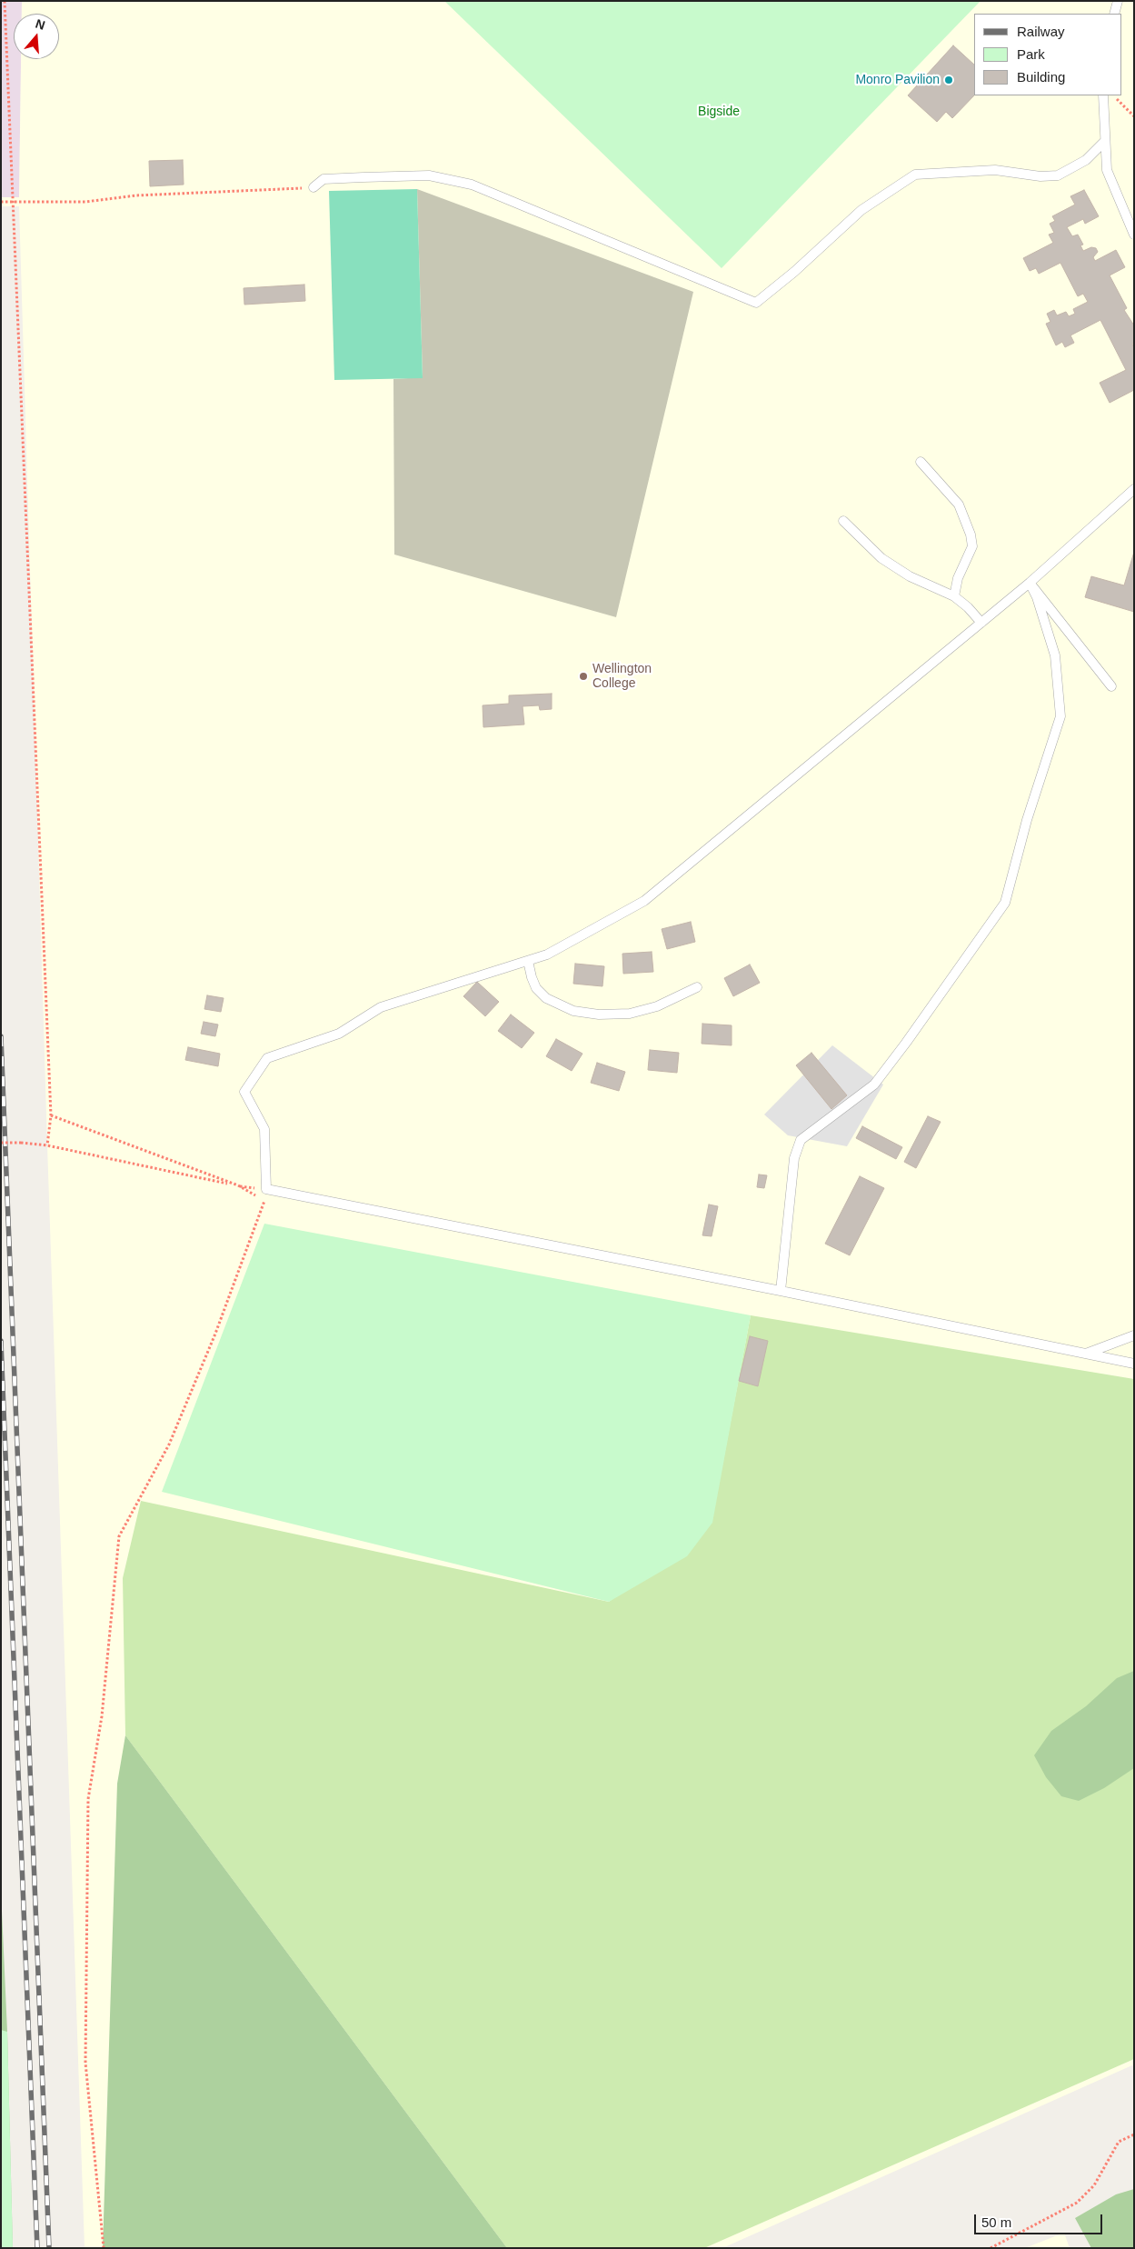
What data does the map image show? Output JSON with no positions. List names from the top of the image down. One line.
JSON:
{"parks":["Bigside"],"places":["Monro Pavilion","Wellington College"],"legend":["Railway","Park","Building"],"scale_bar":"50 m","north":"top"}
